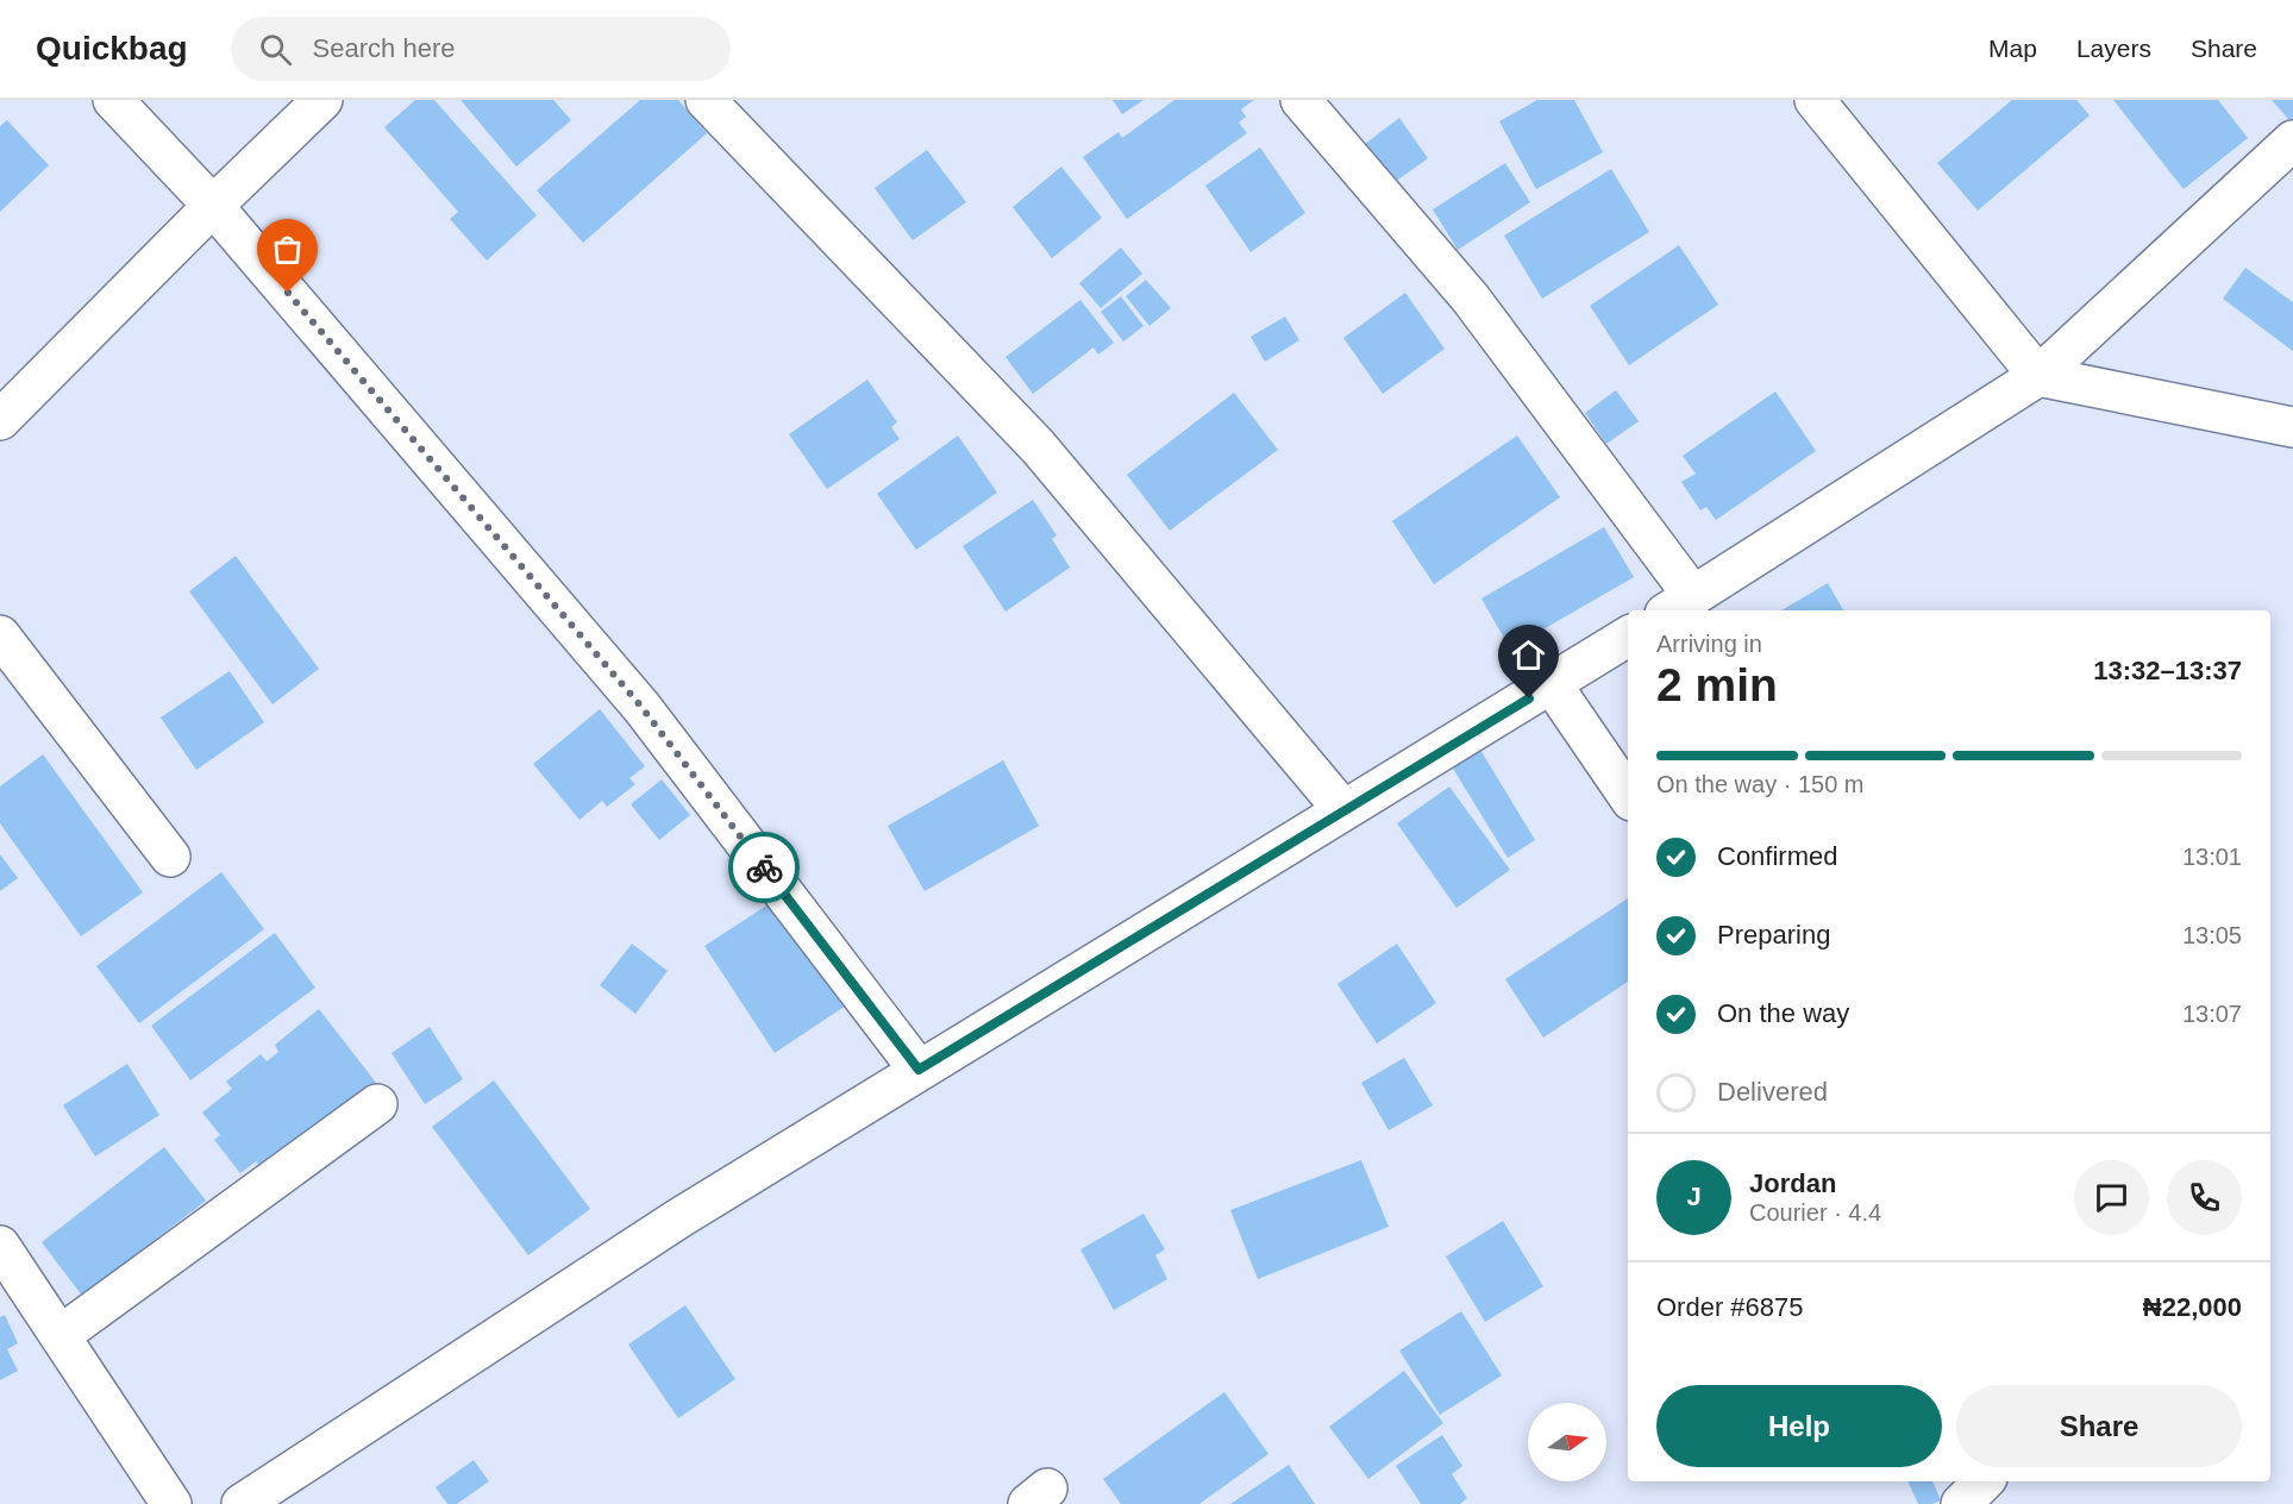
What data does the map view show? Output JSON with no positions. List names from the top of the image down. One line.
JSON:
{"north":"right","page":{"header":"Quickbag","search":"Search here","nav":["Map","Layers","Share"],"heading":["2 min","Arriving in","13:32–13:37"],"panel":["Jordan","Courier · 4.4","Order #6875","₦22,000"],"bar":"On the way · 150 m","list":[["Confirmed","13:01"],["Preparing","13:05"],["On the way","13:07"],"Delivered"],"round":"J","buttons":["Help","Share"]}}
